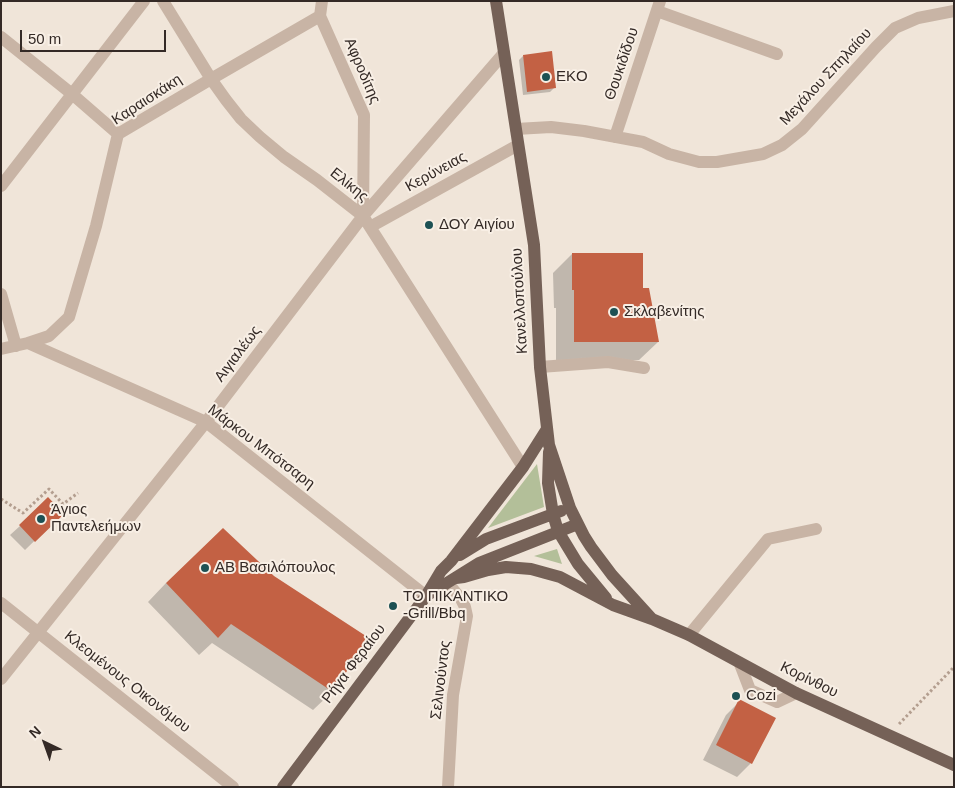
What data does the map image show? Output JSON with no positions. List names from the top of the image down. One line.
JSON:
{"streets":{"main road":["Κανελλοπούλου","Ρήγα Φεραίου","Κορίνθου"],"street":["Θουκιδίδου","Αφροδίτης","Μεγάλου Σπηλαίου","Καραισκάκη","Κερύνειας","Ελίκης","Αιγιαλέως","Μάρκου Μπότσαρη","Σελινούντος","Κλεομένους Οικονόμου"]},"crossings":[["Θουκιδίδου","Μεγάλου Σπηλαίου"],["Αφροδίτης","Καραισκάκη"],["Αφροδίτης","Κερύνειας"],["Αφροδίτης","Ελίκης"],["Αφροδίτης","Αιγιαλέως"],["Μεγάλου Σπηλαίου","Κανελλοπούλου"],["Καραισκάκη","Ελίκης"],["Καραισκάκη","Μάρκου Μπότσαρη"],["Κερύνειας","Ελίκης"],["Κερύνειας","Κανελλοπούλου"],["Κερύνειας","Αιγιαλέως"],["Ελίκης","Αιγιαλέως"],["Ελίκης","Ρήγα Φεραίου"],["Κανελλοπούλου","Αιγιαλέως"],["Κανελλοπούλου","Ρήγα Φεραίου"],["Κανελλοπούλου","Κορίνθου"],["Αιγιαλέως","Μάρκου Μπότσαρη"],["Αιγιαλέως","Κλεομένους Οικονόμου"],["Μάρκου Μπότσαρη","Ρήγα Φεραίου"],["Σελινούντος","Κορίνθου"]],"places":["EKO","ΔΟΥ Αιγίου","Σκλαβενίτης","Άγιος Παντελεήμων","ΑΒ Βασιλόπουλος","ΤΟ ΠΙΚΑΝΤΙΚΟ -Grill/Bbq","Cozi"],"scale_bar":"50 m","north":"top left"}
